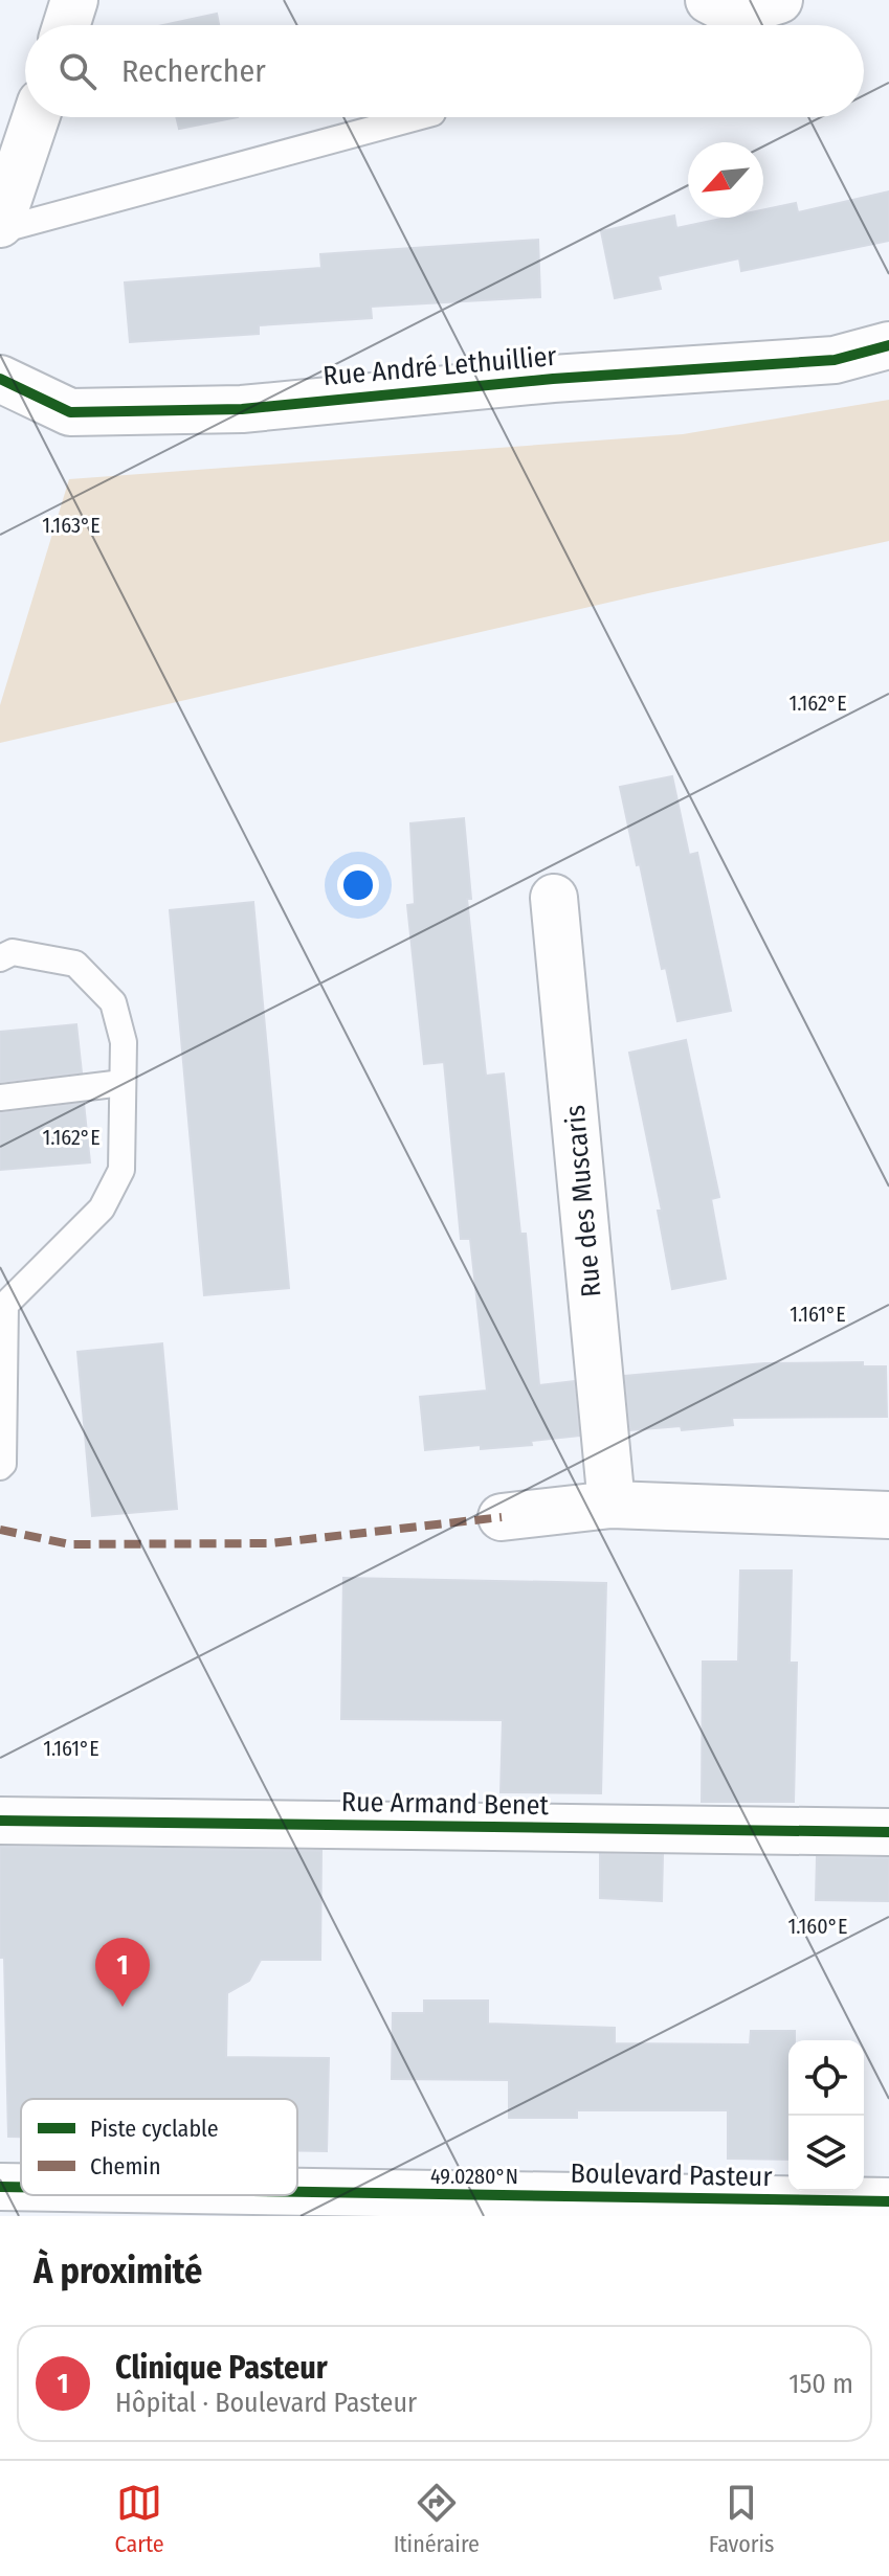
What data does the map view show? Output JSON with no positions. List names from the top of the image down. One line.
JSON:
{"streets":{"street":["Rue André Lethuillier","Rue des Muscaris","Rue Armand Benet","Boulevard Pasteur"]},"legend":["Piste cyclable","Chemin"],"north":"bottom left","page":{"search":"Rechercher","pins":"1","heading":"À proximité","list":[{"mark":"1","name":"Clinique Pasteur","note":"Hôpital · Boulevard Pasteur","value":"150 m"}],"nav":["Carte","Itinéraire","Favoris"]},"coordinates":["1.163°E","1.162°E","1.161°E","1.160°E","49.0280°N"]}
